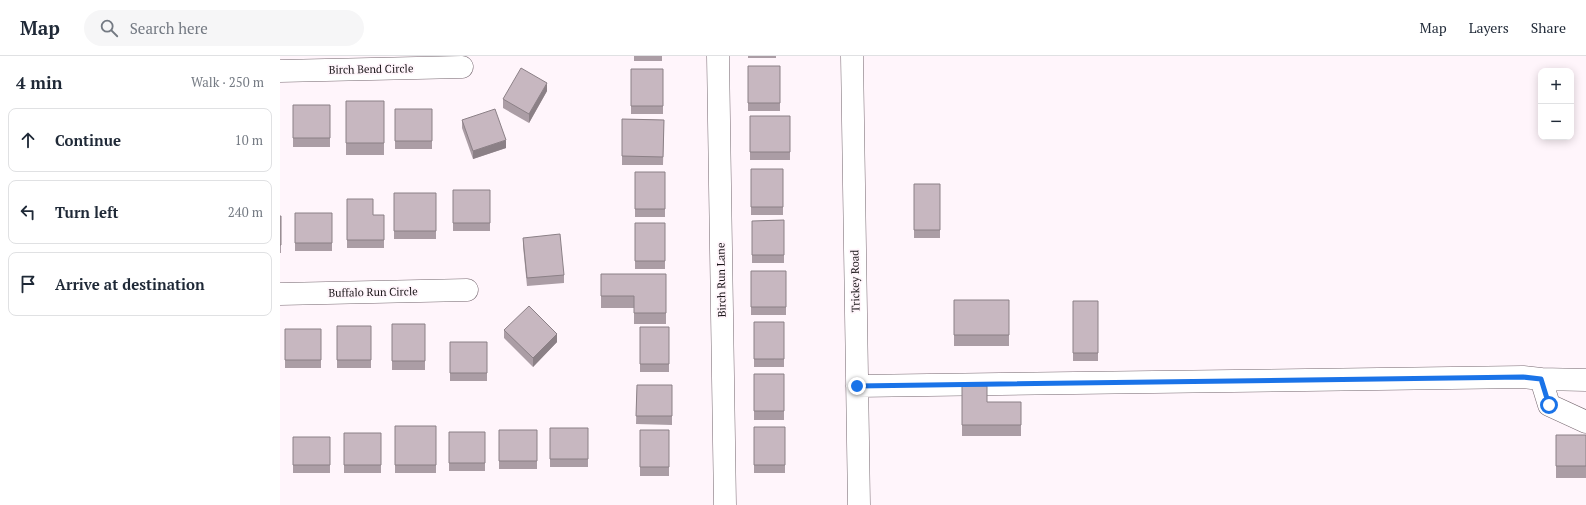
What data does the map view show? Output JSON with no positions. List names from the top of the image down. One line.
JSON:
{"streets":{"street":["Birch Bend Circle","Birch Run Lane","Trickey Road","Buffalo Run Circle"]},"page":{"header":"Map","search":"Search here","nav":["Map","Layers","Share"],"heading":["4 min","Walk · 250 m"],"map_buttons":["+","−"],"list":[["Continue","10 m"],["Turn left","240 m"],"Arrive at destination"]}}
